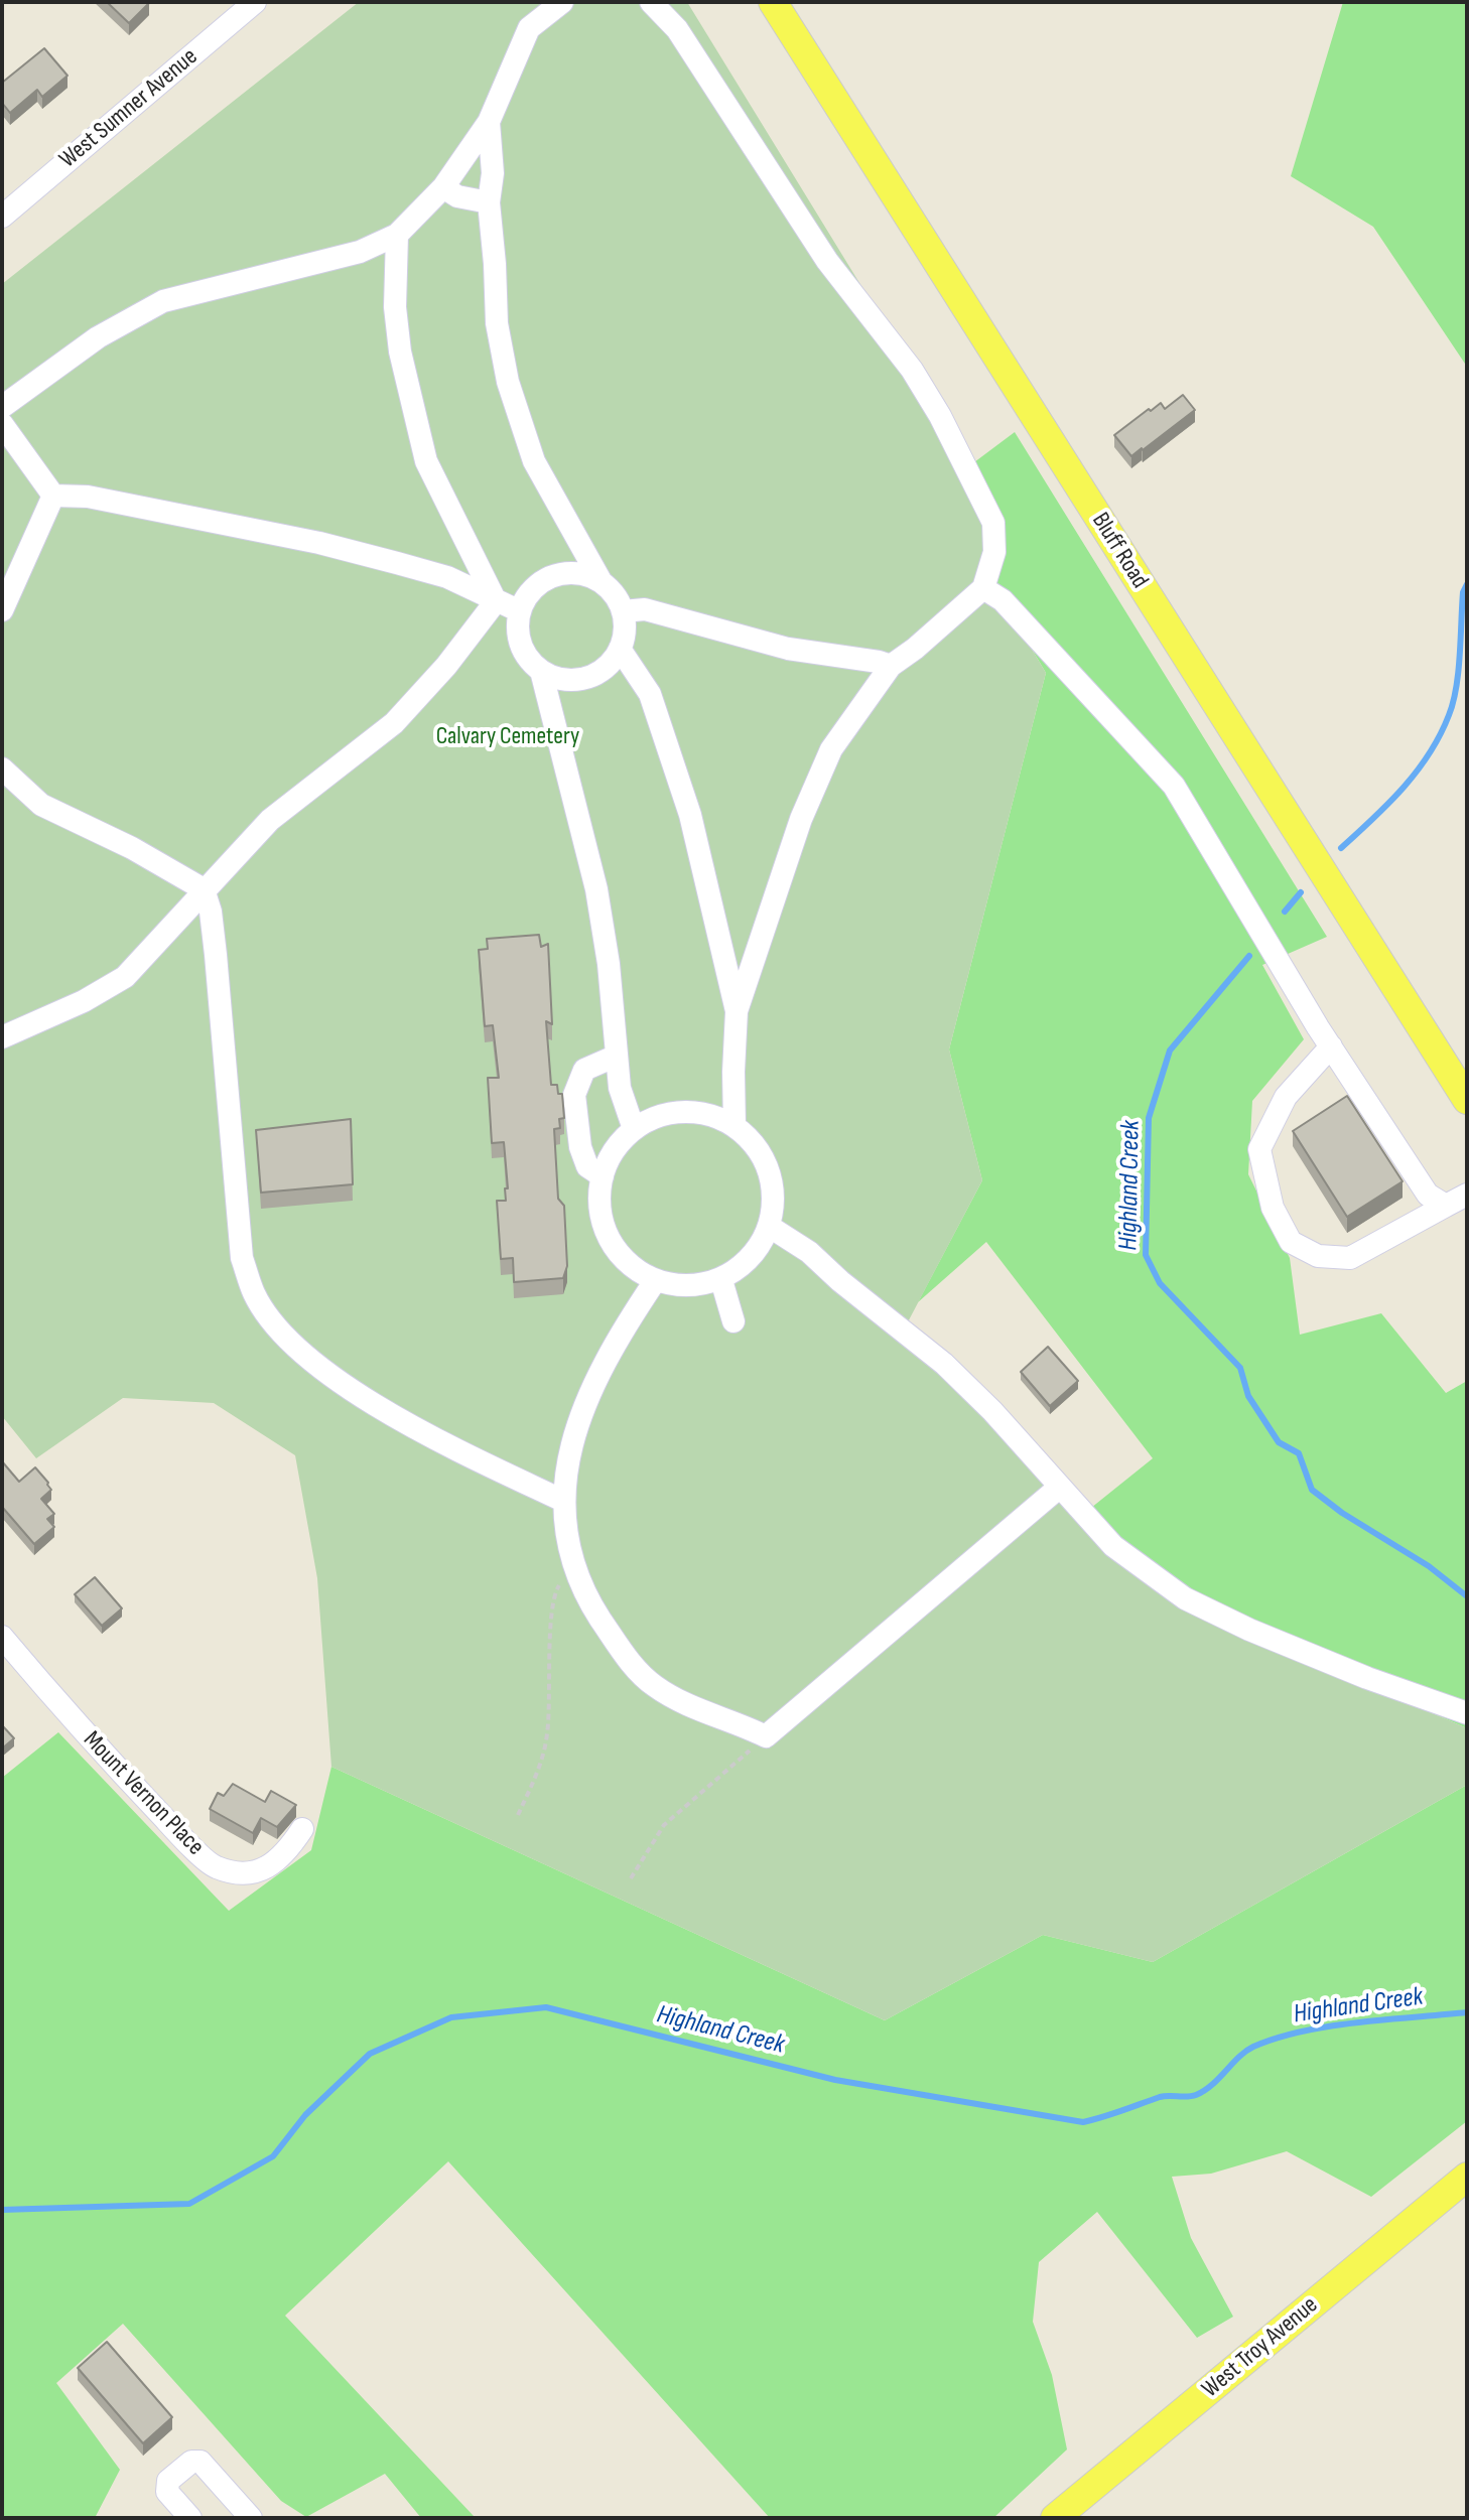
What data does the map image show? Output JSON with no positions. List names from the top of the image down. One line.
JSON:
{"streets":{"main road":["Bluff Road","West Troy Avenue"],"street":["West Sumner Avenue","Mount Vernon Place"]},"water":["Highland Creek"],"parks":["Calvary Cemetery"]}
